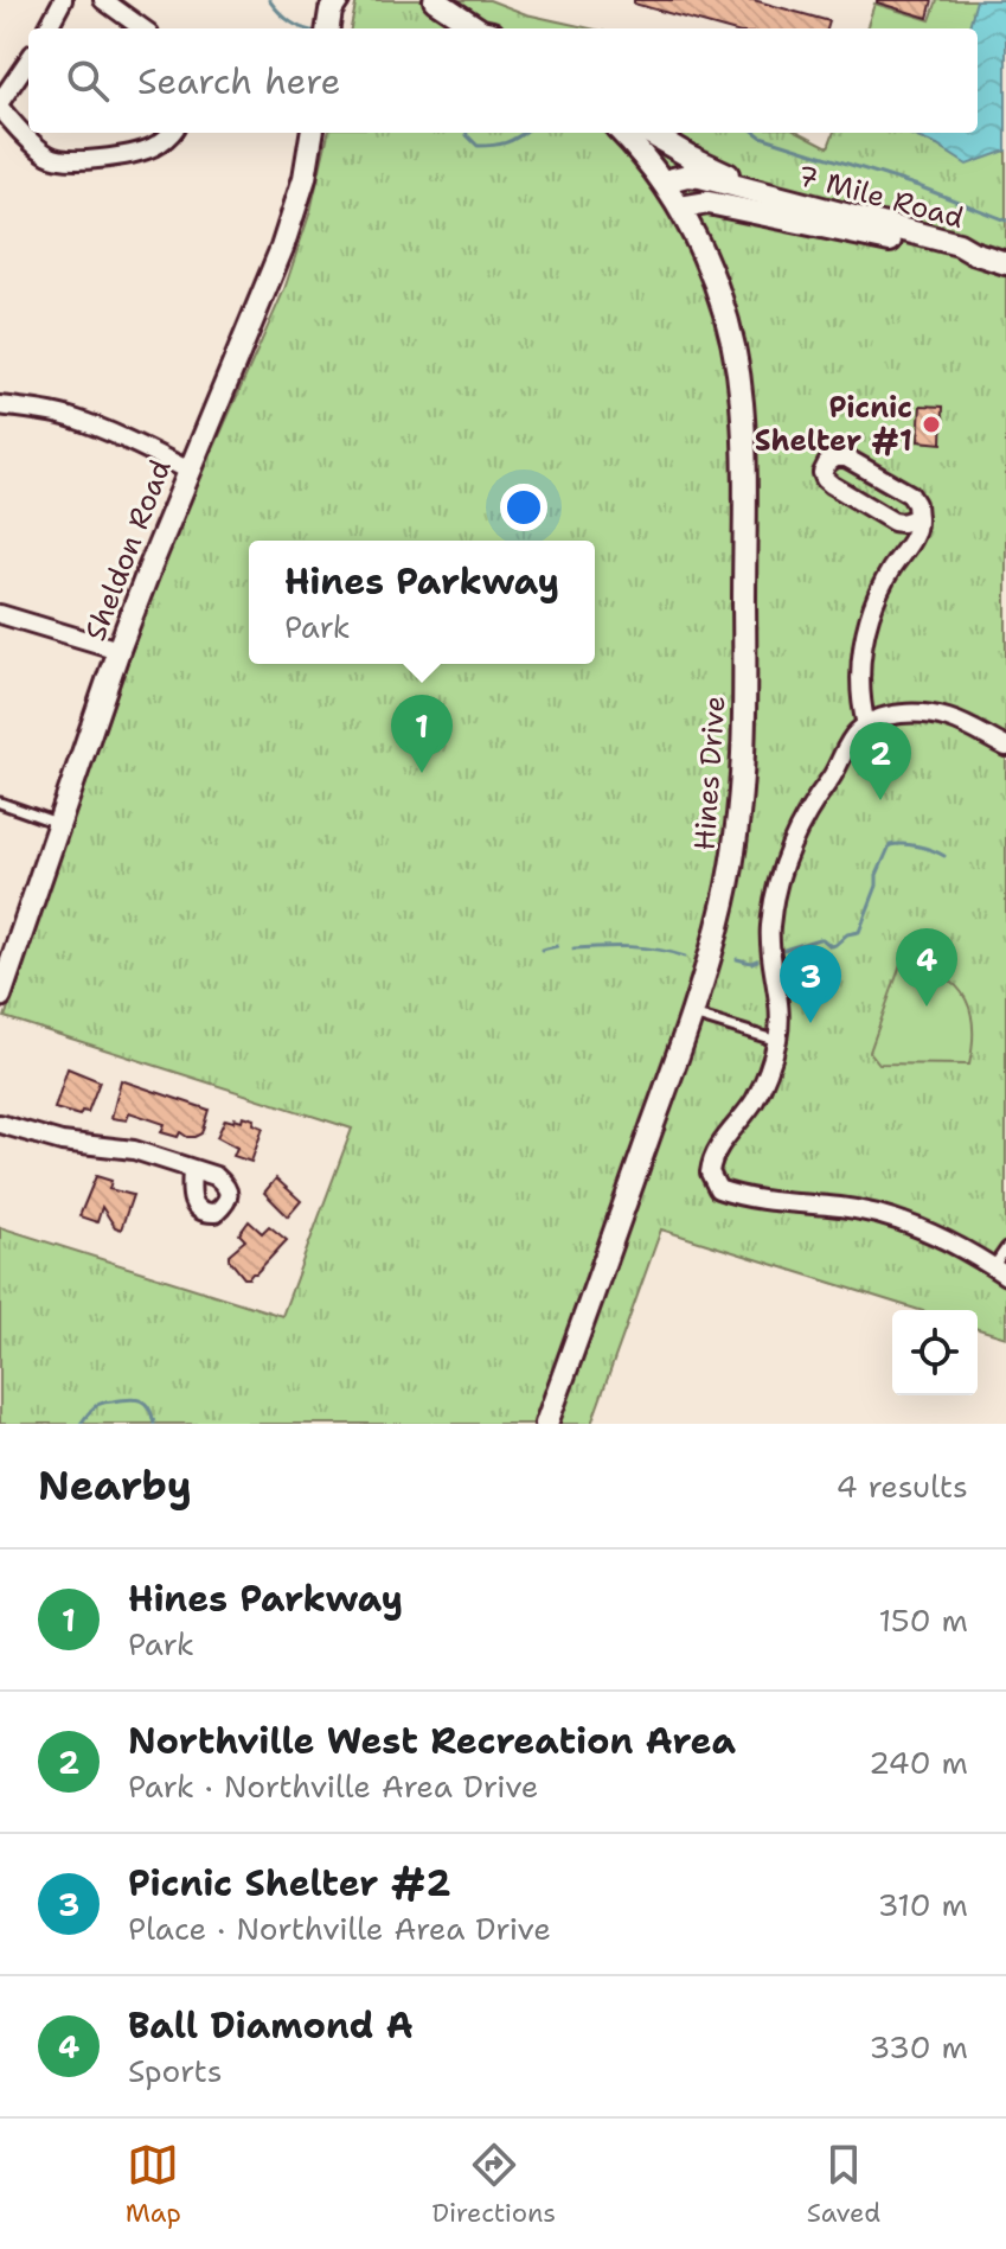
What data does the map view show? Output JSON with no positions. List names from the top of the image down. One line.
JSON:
{"streets":{"street":["7 Mile Road","Sheldon Road","Hines Drive"]},"crossings":[["7 Mile Road","Hines Drive"]],"places":["Picnic Shelter #1"],"page":{"search":"Search here","popup":["Hines Parkway","Park"],"pins":["1","2","4","3"],"heading":["Nearby","4 results"],"list":[{"mark":"1","name":"Hines Parkway","note":"Park","value":"150 m"},{"mark":"2","name":"Northville West Recreation Area","note":"Park · Northville Area Drive","value":"240 m"},{"mark":"3","name":"Picnic Shelter #2","note":"Place · Northville Area Drive","value":"310 m"},{"mark":"4","name":"Ball Diamond A","note":"Sports","value":"330 m"}],"nav":["Map","Directions","Saved"]}}
